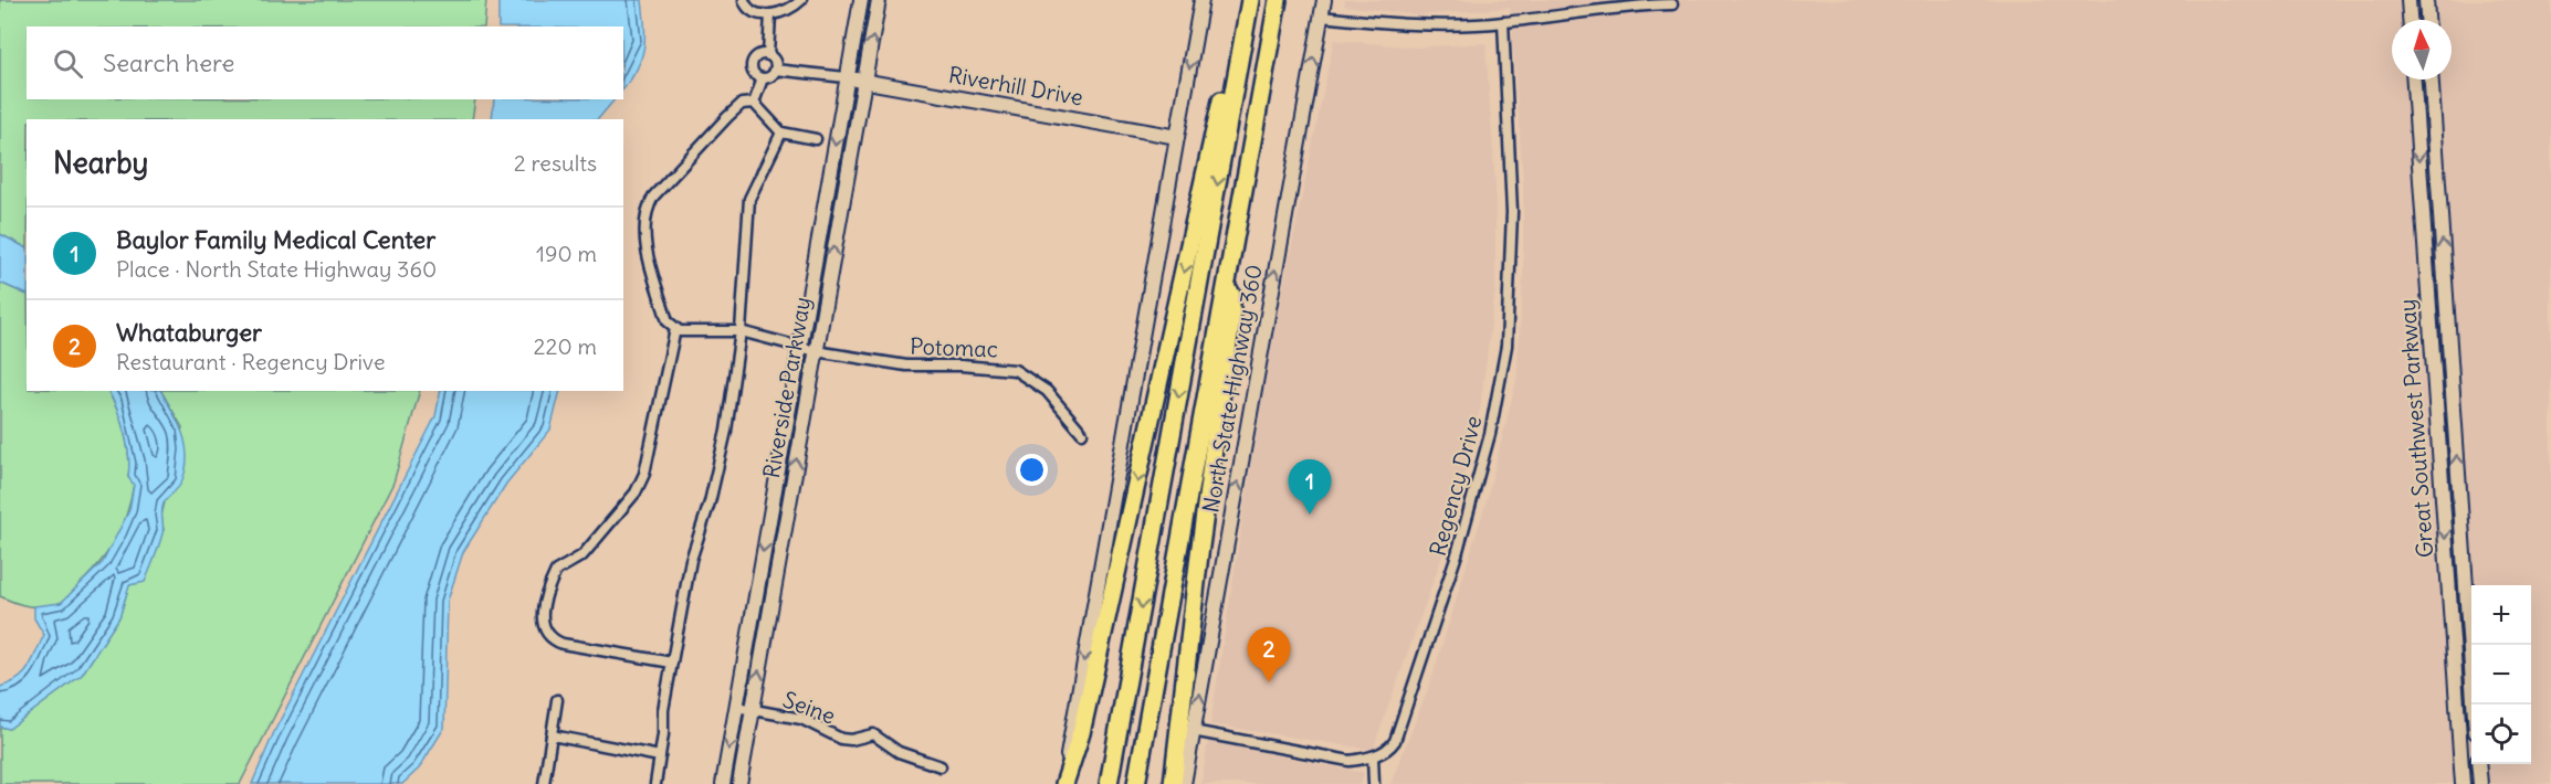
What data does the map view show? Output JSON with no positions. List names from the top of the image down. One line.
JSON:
{"streets":{"street":["Riverhill Drive","Potomac","Riverside Parkway","North State Highway 360","Great Southwest Parkway","Regency Drive","Seine"]},"crossings":[["Riverhill Drive","Riverside Parkway"],["Potomac","Riverside Parkway"],["Riverside Parkway","Seine"]],"north":"top","page":{"search":"Search here","heading":["Nearby","2 results"],"list":[{"mark":"1","name":"Baylor Family Medical Center","note":"Place · North State Highway 360","value":"190 m"},{"mark":"2","name":"Whataburger","note":"Restaurant · Regency Drive","value":"220 m"}],"pins":["1","2"],"map_buttons":["+","−"]}}
